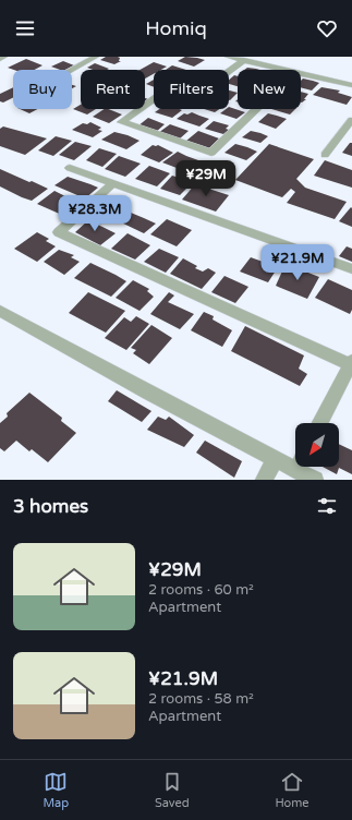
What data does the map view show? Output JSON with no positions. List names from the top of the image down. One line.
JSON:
{"north":"bottom left","page":{"header":"Homiq","chip":["Buy","Rent","Filters","New"],"price":["¥29M","¥28.3M","¥21.9M"],"heading":"3 homes","list":[{"name":"¥29M","note":"2 rooms · 60 m² · Apartment"},{"name":"¥21.9M","note":"2 rooms · 58 m² · Apartment"}],"tabs":["Map","Saved","Home"]}}
